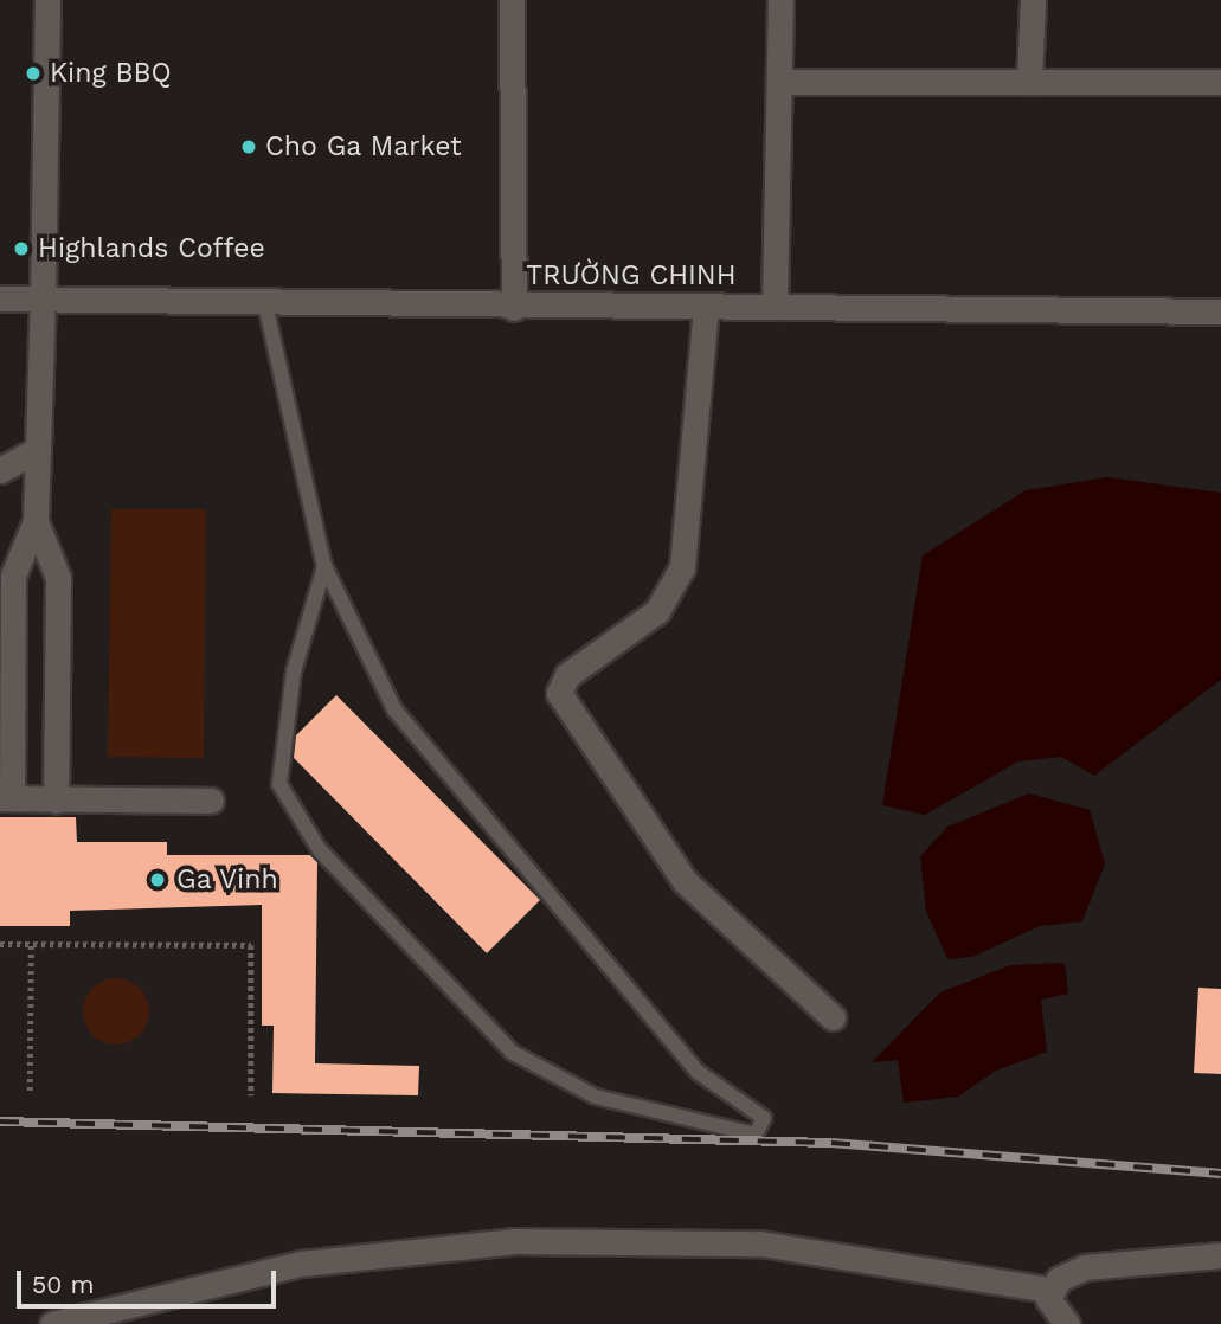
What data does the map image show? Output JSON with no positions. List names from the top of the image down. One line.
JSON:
{"streets":{"street":["TRƯỜNG CHINH"]},"places":["King BBQ","Cho Ga Market","Highlands Coffee","Ga Vinh"],"scale_bar":"50 m"}
